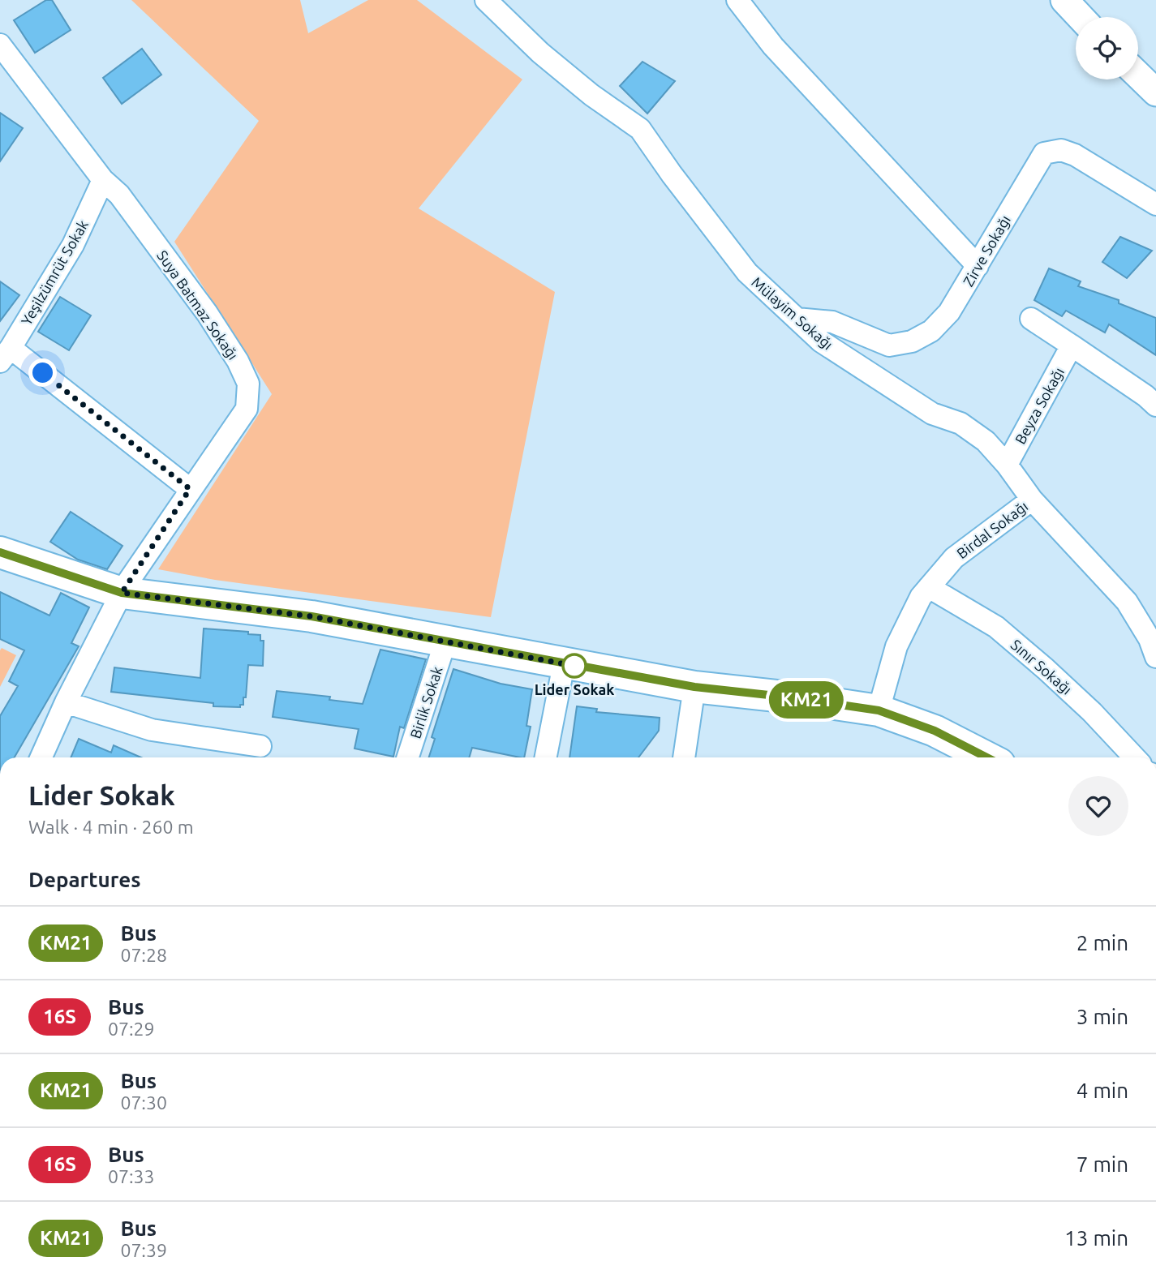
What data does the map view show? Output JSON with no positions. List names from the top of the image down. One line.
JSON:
{"streets":{"street":["Zirve Sokağı","Yeşilzümrüt Sokak","Suya Batmaz Sokağı","Mülayim Sokağı","Beyza Sokağı","Birdal Sokağı","Sınır Sokağı","Birlik Sokak"]},"crossings":[["Zirve Sokağı","Mülayim Sokağı"],["Yeşilzümrüt Sokak","Suya Batmaz Sokağı"],["Mülayim Sokağı","Beyza Sokağı"],["Mülayim Sokağı","Birdal Sokağı"],["Birdal Sokağı","Sınır Sokağı"]],"places":["Lider Sokak"],"lines":["bus line KM21"],"page":{"on_map":"KM21","heading":[["Lider Sokak","Walk · 4 min · 260 m"],"Departures"],"list":[{"mark":"KM21","name":"Bus","note":"07:28","value":"2 min"},{"mark":"16S","name":"Bus","note":"07:29","value":"3 min"},{"mark":"KM21","name":"Bus","note":"07:30","value":"4 min"},{"mark":"16S","name":"Bus","note":"07:33","value":"7 min"},{"mark":"KM21","name":"Bus","note":"07:39","value":"13 min"}]}}
